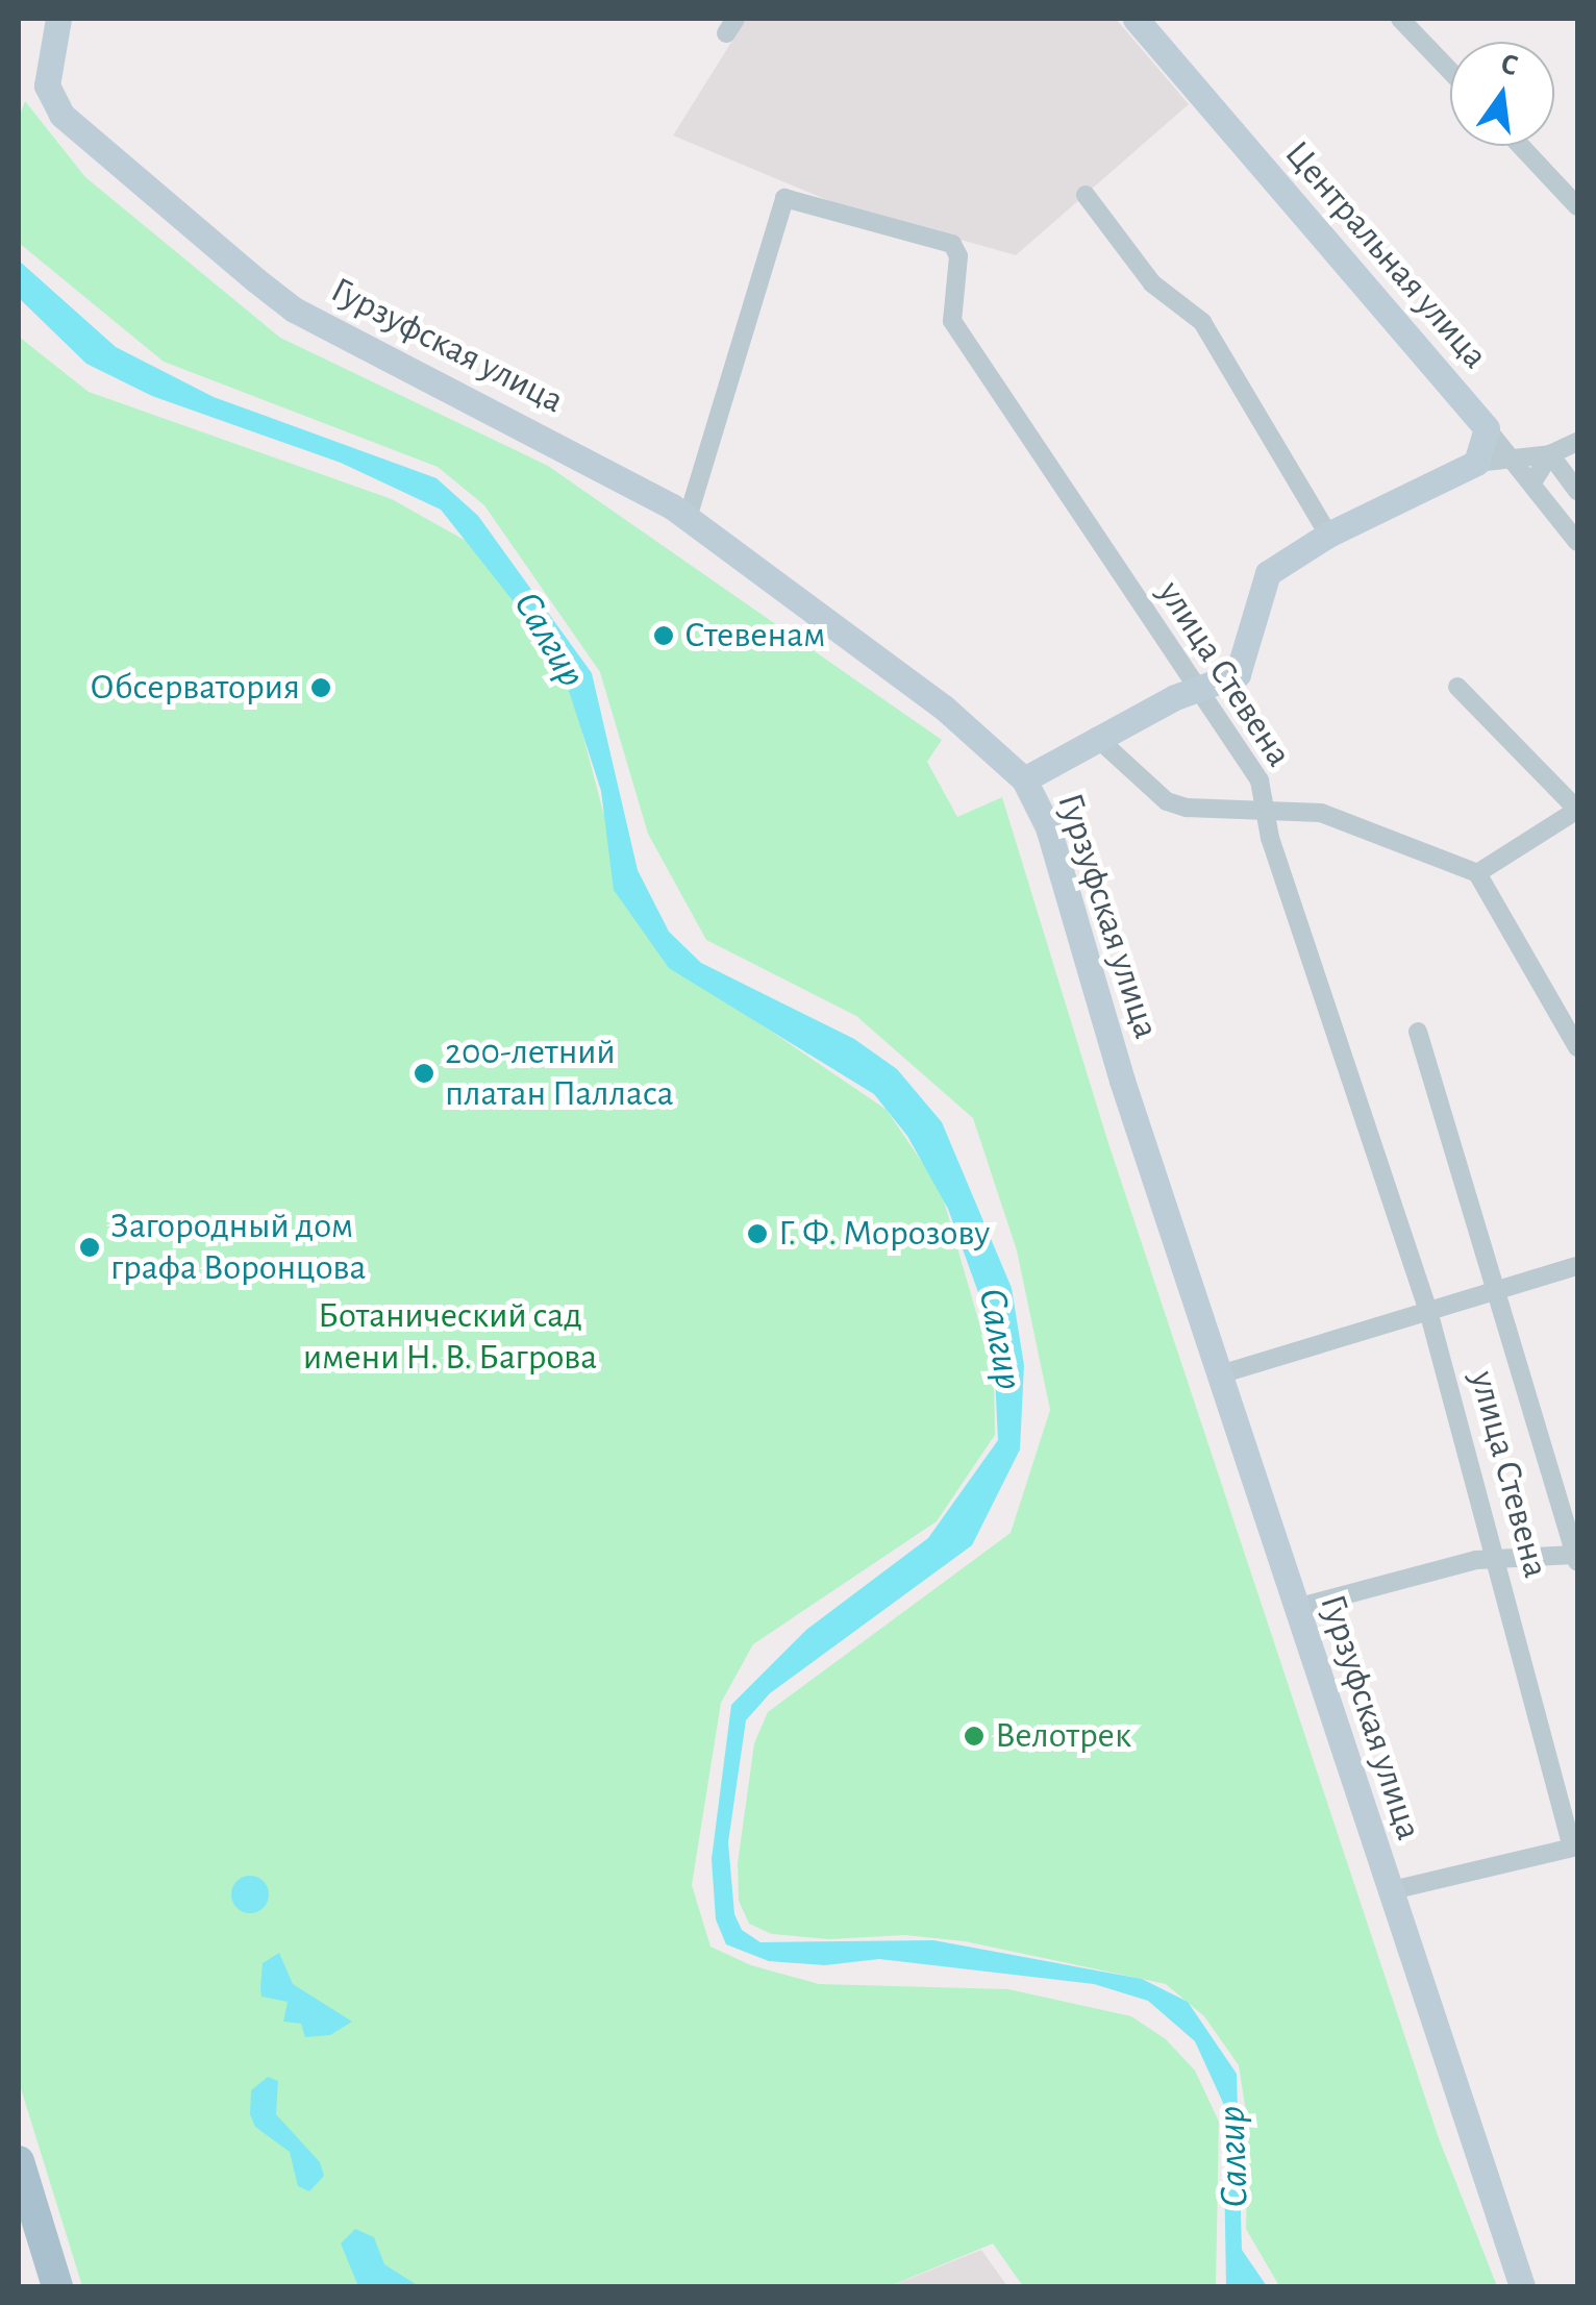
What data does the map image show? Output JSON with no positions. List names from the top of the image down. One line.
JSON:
{"streets":{"main road":["Центральная улица","Гурзуфская улица"],"street":["улица Стевена"]},"crossings":[["Гурзуфская улица","улица Стевена"]],"water":["Салгир"],"parks":["Ботанический сад имени Н. В. Багрова"],"places":["Стевенам","Обсерватория","200-летний платан Палласа","Г. Ф. Морозову","Загородный дом графа Воронцова","Велотрек"],"north":"top"}
